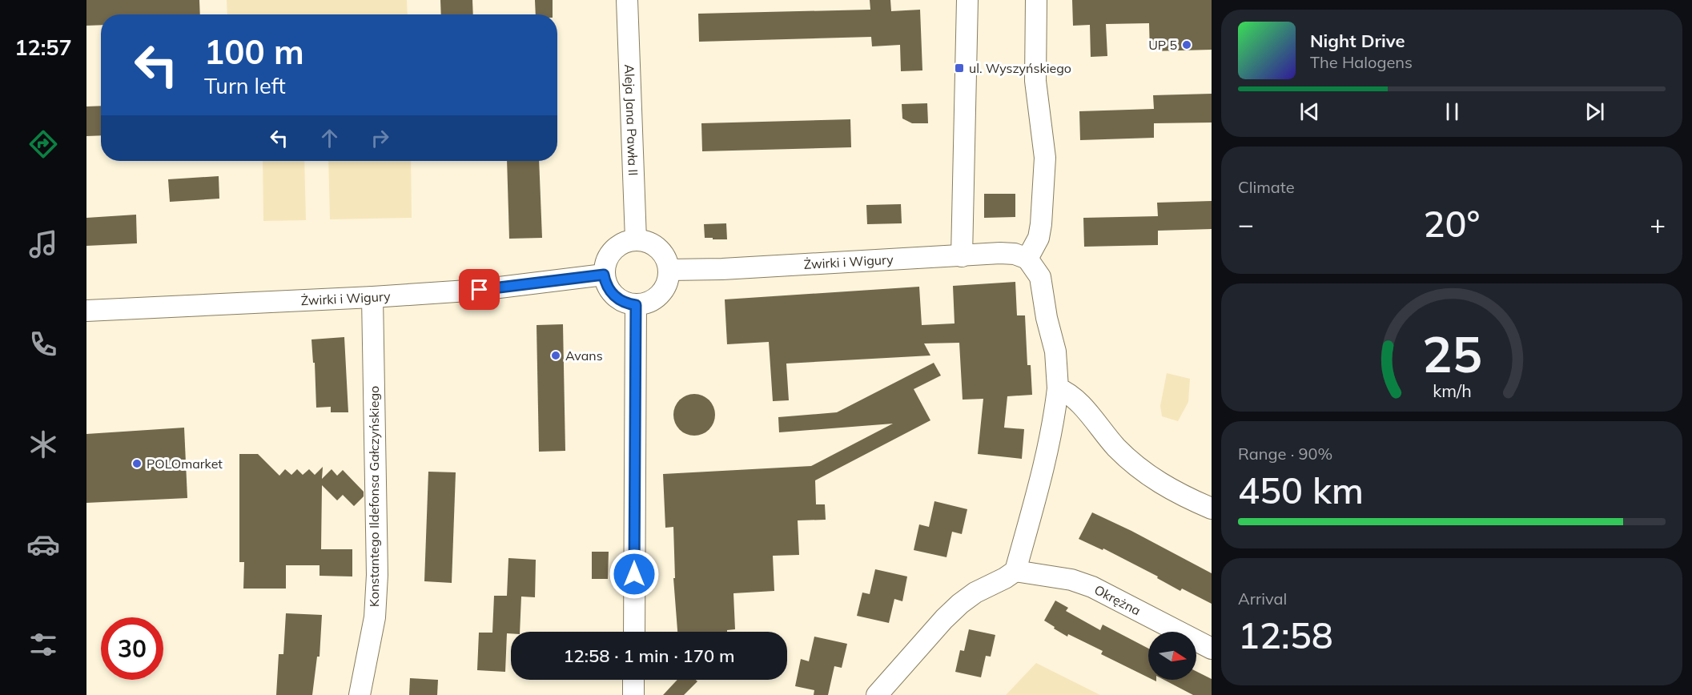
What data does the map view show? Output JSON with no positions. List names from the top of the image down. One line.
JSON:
{"streets":{"street":["Aleja Jana Pawła II","Żwirki i Wigury","Konstantego Ildefonsa Gałczyńskiego","Okrężna"]},"crossings":[["Aleja Jana Pawła II","Żwirki i Wigury"],["Żwirki i Wigury","Konstantego Ildefonsa Gałczyńskiego"]],"places":{"other":["UP 5","Avans","POLOmarket"],"transit":["ul. Wyszyńskiego"]},"north":"right","page":{"tabs":"12:57","turn":["100 m","Turn left"],"song":["Night Drive","The Halogens"],"tile":["Climate",["Range · 90%","450 km"],["Arrival","12:58"]],"heat":["−","20°","+"],"limit":"30","trip":"12:58 · 1 min · 170 m","gauge":["25","km/h"]}}
